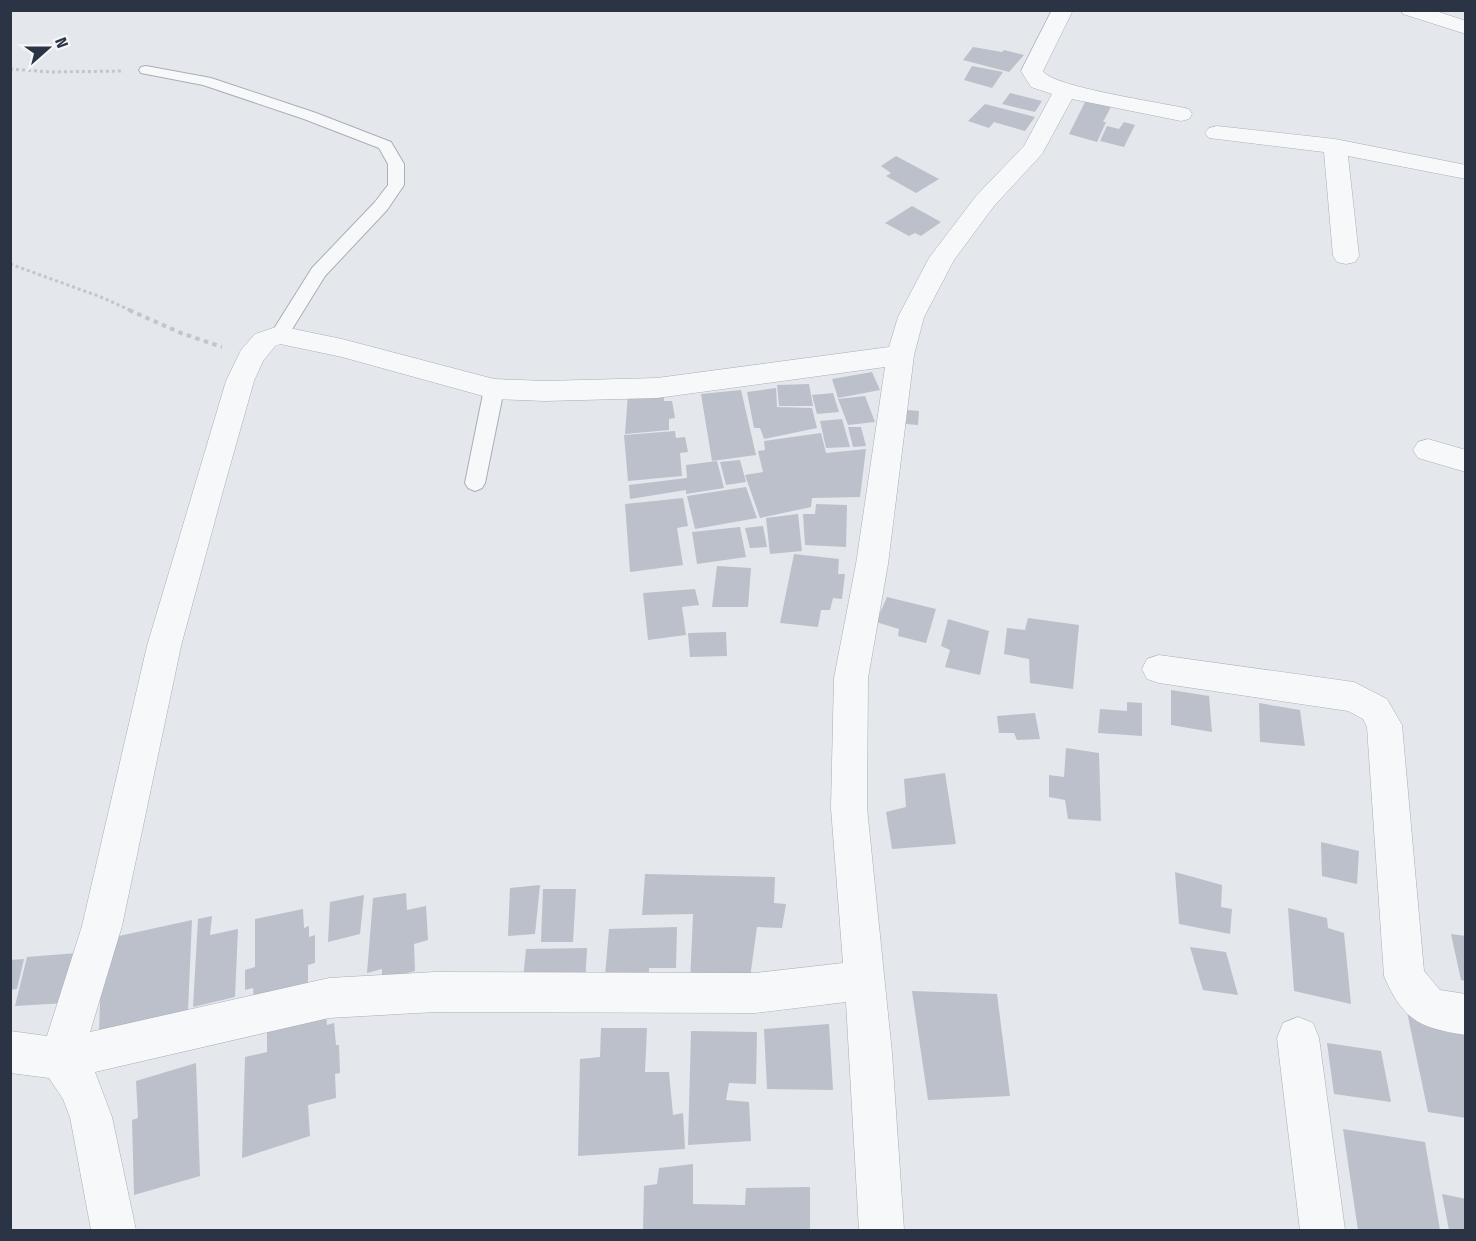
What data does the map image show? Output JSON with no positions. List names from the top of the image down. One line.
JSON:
{"north":"right"}
